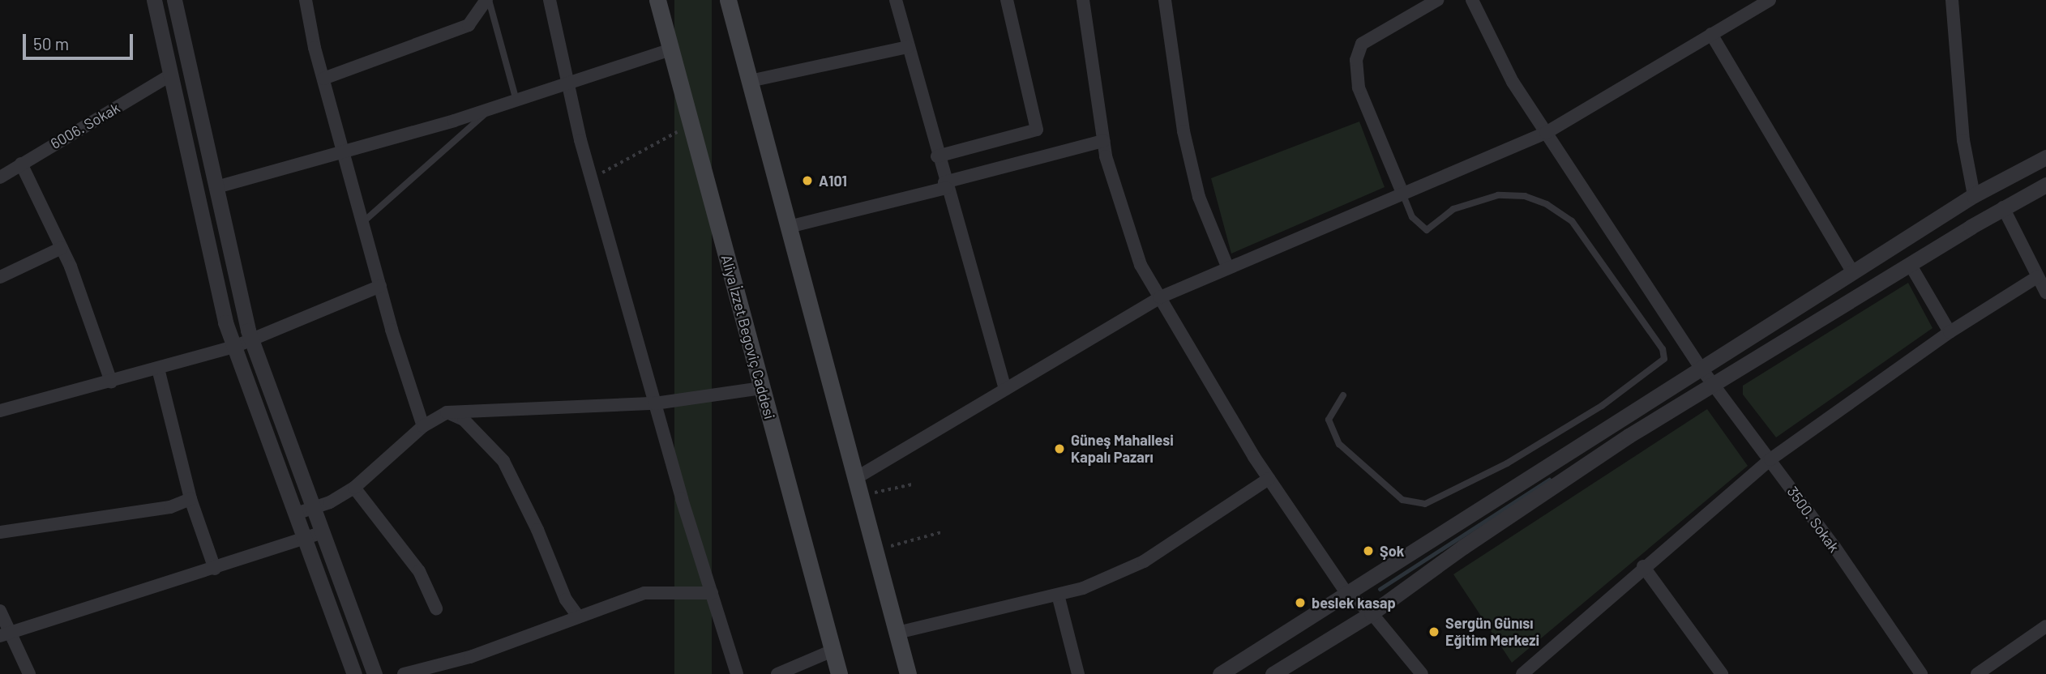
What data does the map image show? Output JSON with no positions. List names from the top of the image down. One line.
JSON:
{"streets":{"main road":["Aliya İzzet Begoviç Caddesi"],"street":["6006. Sokak","3500. Sokak"]},"places":["A101","Güneş Mahallesi Kapalı Pazarı","Şok","beslek kasap","Sergün Günısı Eğitim Merkezi"],"scale_bar":"50 m"}
